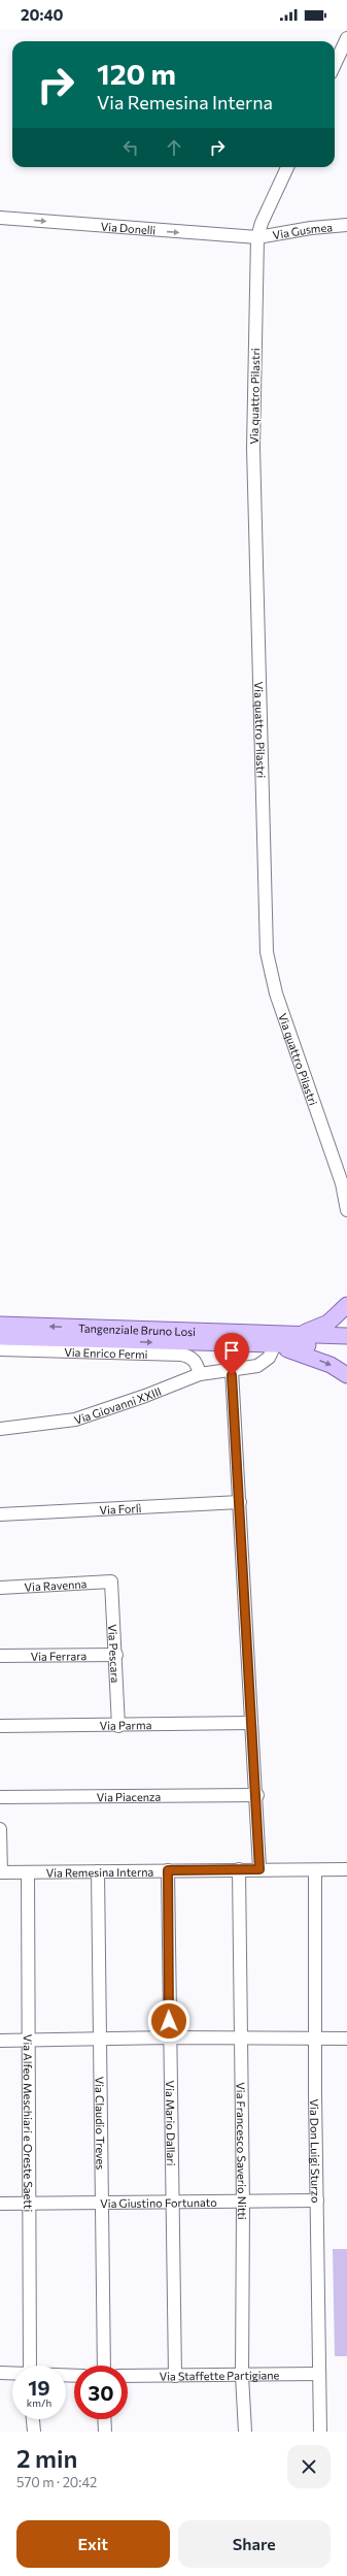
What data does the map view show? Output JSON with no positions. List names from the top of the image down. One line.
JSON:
{"streets":{"main road":["Tangenziale Bruno Losi"],"street":["Via Donelli","Via Gusmea","Via quattro Pilastri","Via Enrico Fermi","Via Giovanni XXIII","Via Forlì","Via Ravenna","Via Pescara","Via Ferrara","Via Parma","Via Piacenza","Via Remesina Interna","Via Alfeo Meschiari e Oreste Saetti","Via Claudio Treves","Via Mario Dallari","Via Francesco Saverio Nitti","Via Don Luigi Sturzo","Via Giustino Fortunato","Via Staffette Partigiane"]},"crossings":[["Via Donelli","Via Gusmea"],["Via Donelli","Via quattro Pilastri"],["Via Gusmea","Via quattro Pilastri"],["Tangenziale Bruno Losi","Via Giovanni XXIII"],["Via Enrico Fermi","Via Giovanni XXIII"],["Via Ravenna","Via Pescara"],["Via Pescara","Via Ferrara"],["Via Pescara","Via Parma"],["Via Remesina Interna","Via Alfeo Meschiari e Oreste Saetti"],["Via Remesina Interna","Via Claudio Treves"],["Via Remesina Interna","Via Mario Dallari"],["Via Remesina Interna","Via Francesco Saverio Nitti"],["Via Remesina Interna","Via Don Luigi Sturzo"],["Via Alfeo Meschiari e Oreste Saetti","Via Giustino Fortunato"],["Via Claudio Treves","Via Giustino Fortunato"],["Via Mario Dallari","Via Giustino Fortunato"],["Via Mario Dallari","Via Staffette Partigiane"],["Via Francesco Saverio Nitti","Via Giustino Fortunato"],["Via Francesco Saverio Nitti","Via Staffette Partigiane"],["Via Don Luigi Sturzo","Via Giustino Fortunato"],["Via Don Luigi Sturzo","Via Staffette Partigiane"]],"one_way":["Via Donelli"],"page":{"status":"20:40","turn":["120 m","Via Remesina Interna"],"speed":"19 km/h","limit":"30","heading":["2 min","570 m · 20:42"],"buttons":["Exit","Share"]}}
